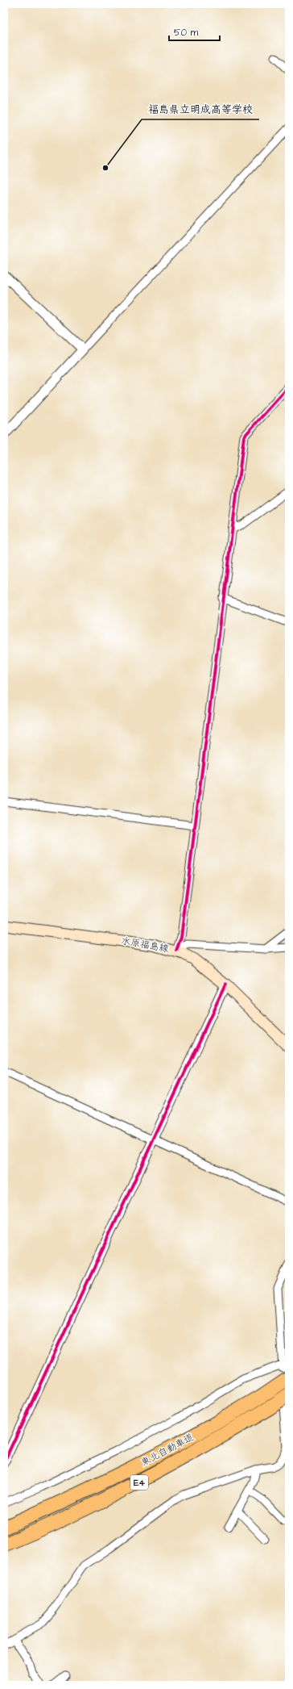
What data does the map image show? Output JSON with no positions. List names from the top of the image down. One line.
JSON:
{"streets":{"highway":["東北自動車道","E4"],"main road":["水原福島線"]},"places":["福島県立明成高等学校"],"scale_bar":"50 m"}
